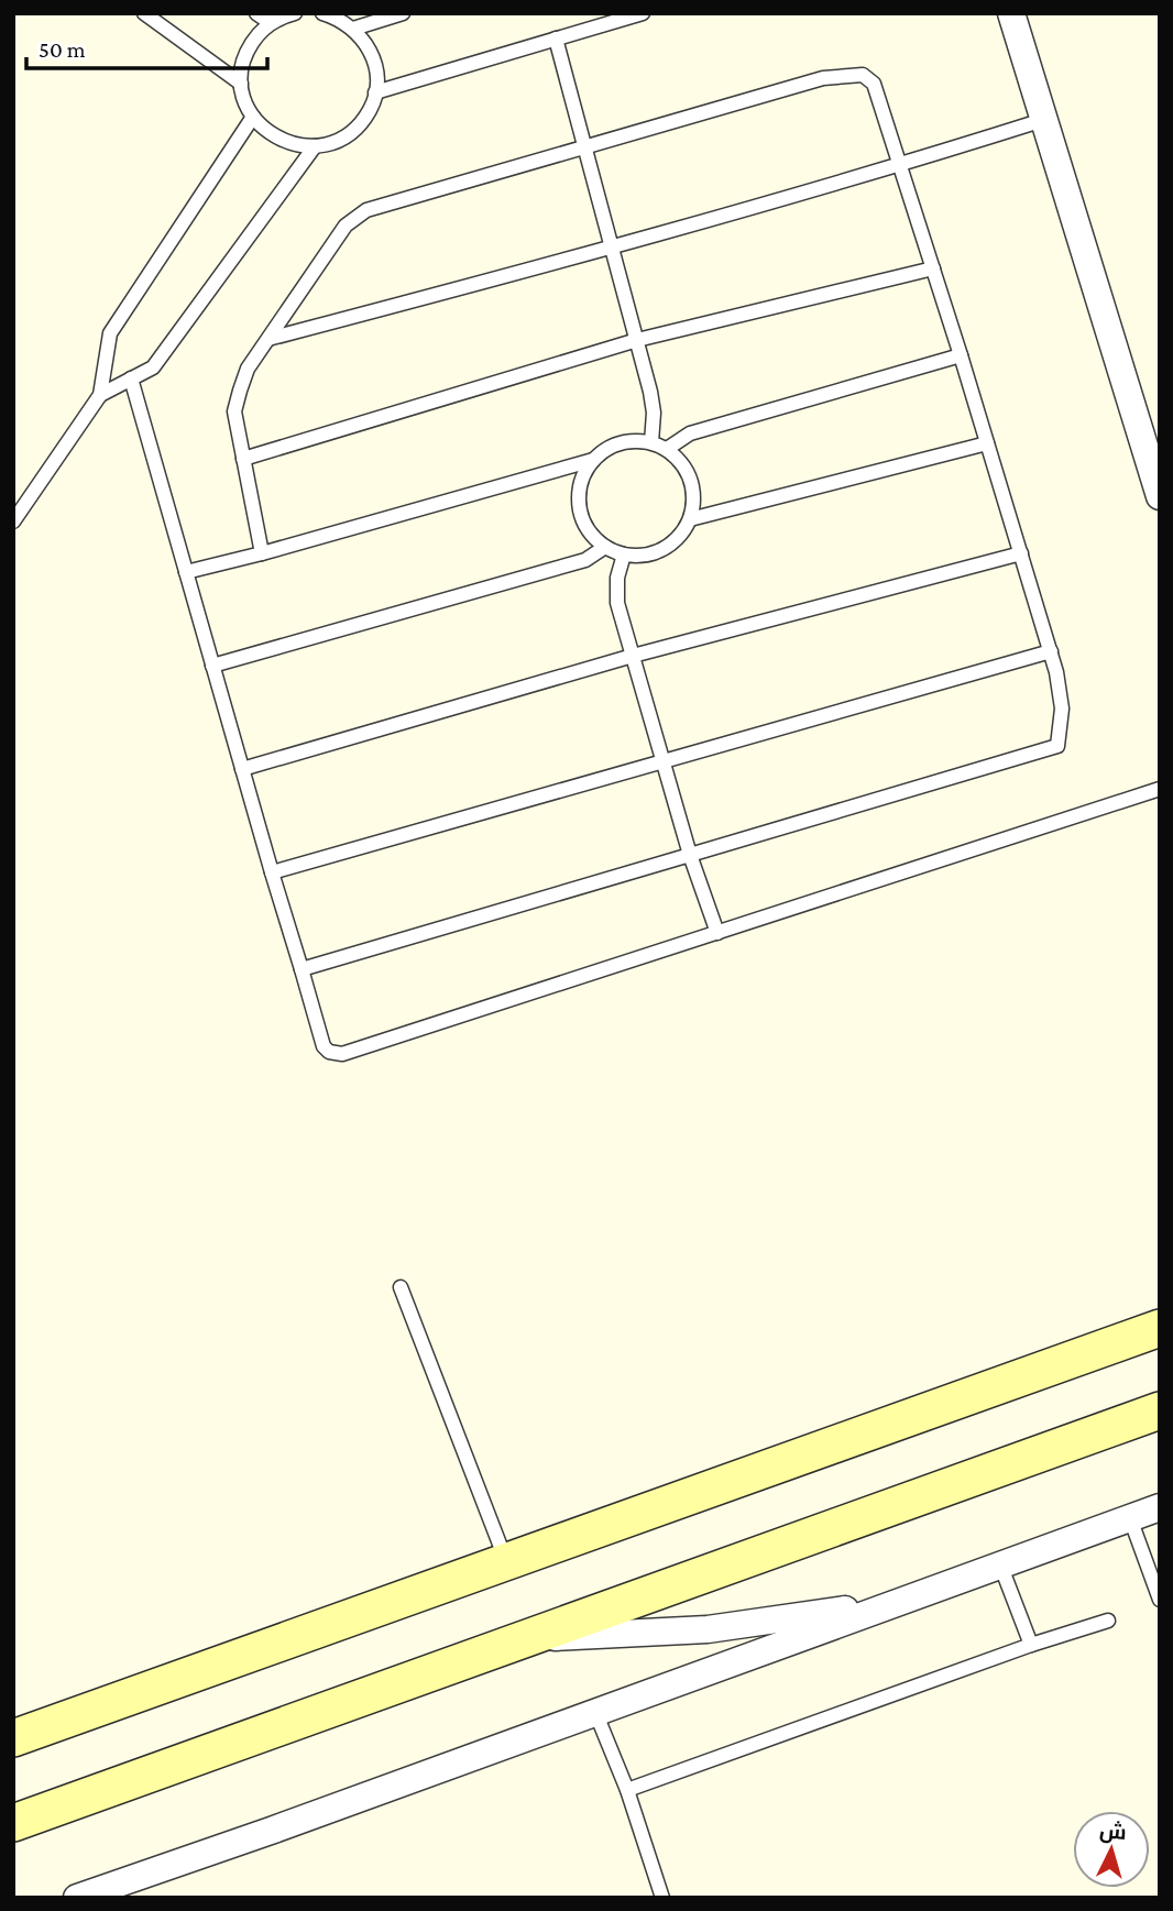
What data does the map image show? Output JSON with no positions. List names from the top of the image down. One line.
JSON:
{"scale_bar":"50 m","north":"top"}
